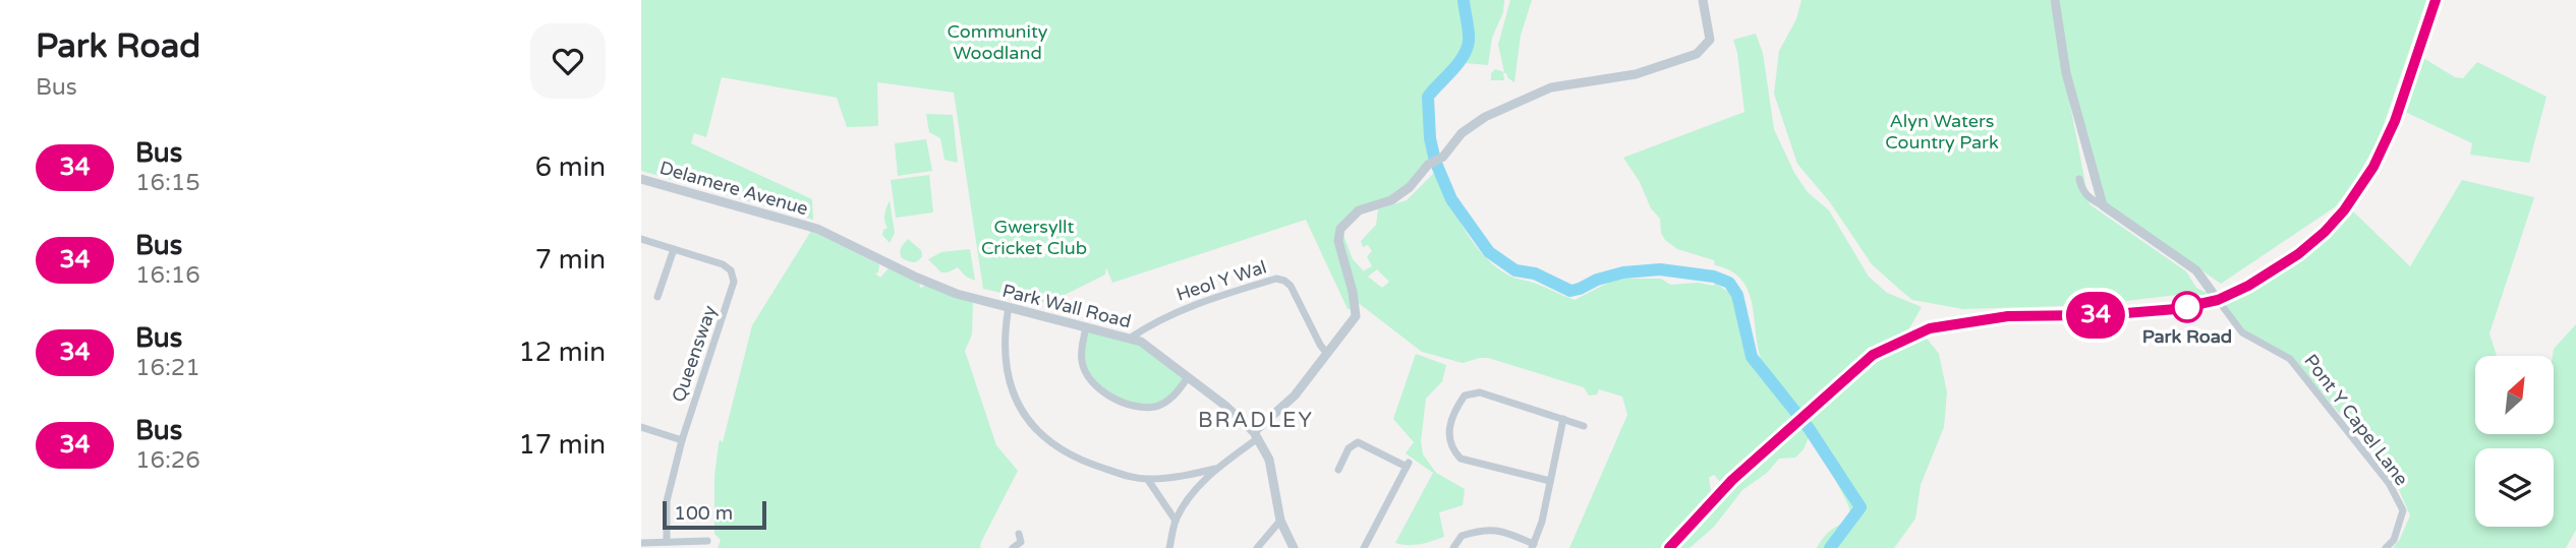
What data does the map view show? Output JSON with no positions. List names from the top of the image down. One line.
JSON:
{"streets":{"street":["Delamere Avenue","Heol Y Wal","Park Wall Road","Queensway","Pont Y Capel Lane"]},"crossings":[["Delamere Avenue","Park Wall Road"],["Heol Y Wal","Park Wall Road"]],"districts":["BRADLEY"],"parks":["Community Woodland","Alyn Waters Country Park","Gwersyllt Cricket Club"],"places":["Park Road"],"lines":["bus line 34"],"scale_bar":"100 m","north":"top right","page":{"heading":["Park Road","Bus"],"on_map":"34","list":[{"mark":"34","name":"Bus","note":"16:15","value":"6 min"},{"mark":"34","name":"Bus","note":"16:16","value":"7 min"},{"mark":"34","name":"Bus","note":"16:21","value":"12 min"},{"mark":"34","name":"Bus","note":"16:26","value":"17 min"}],"scale":"100 m"}}
